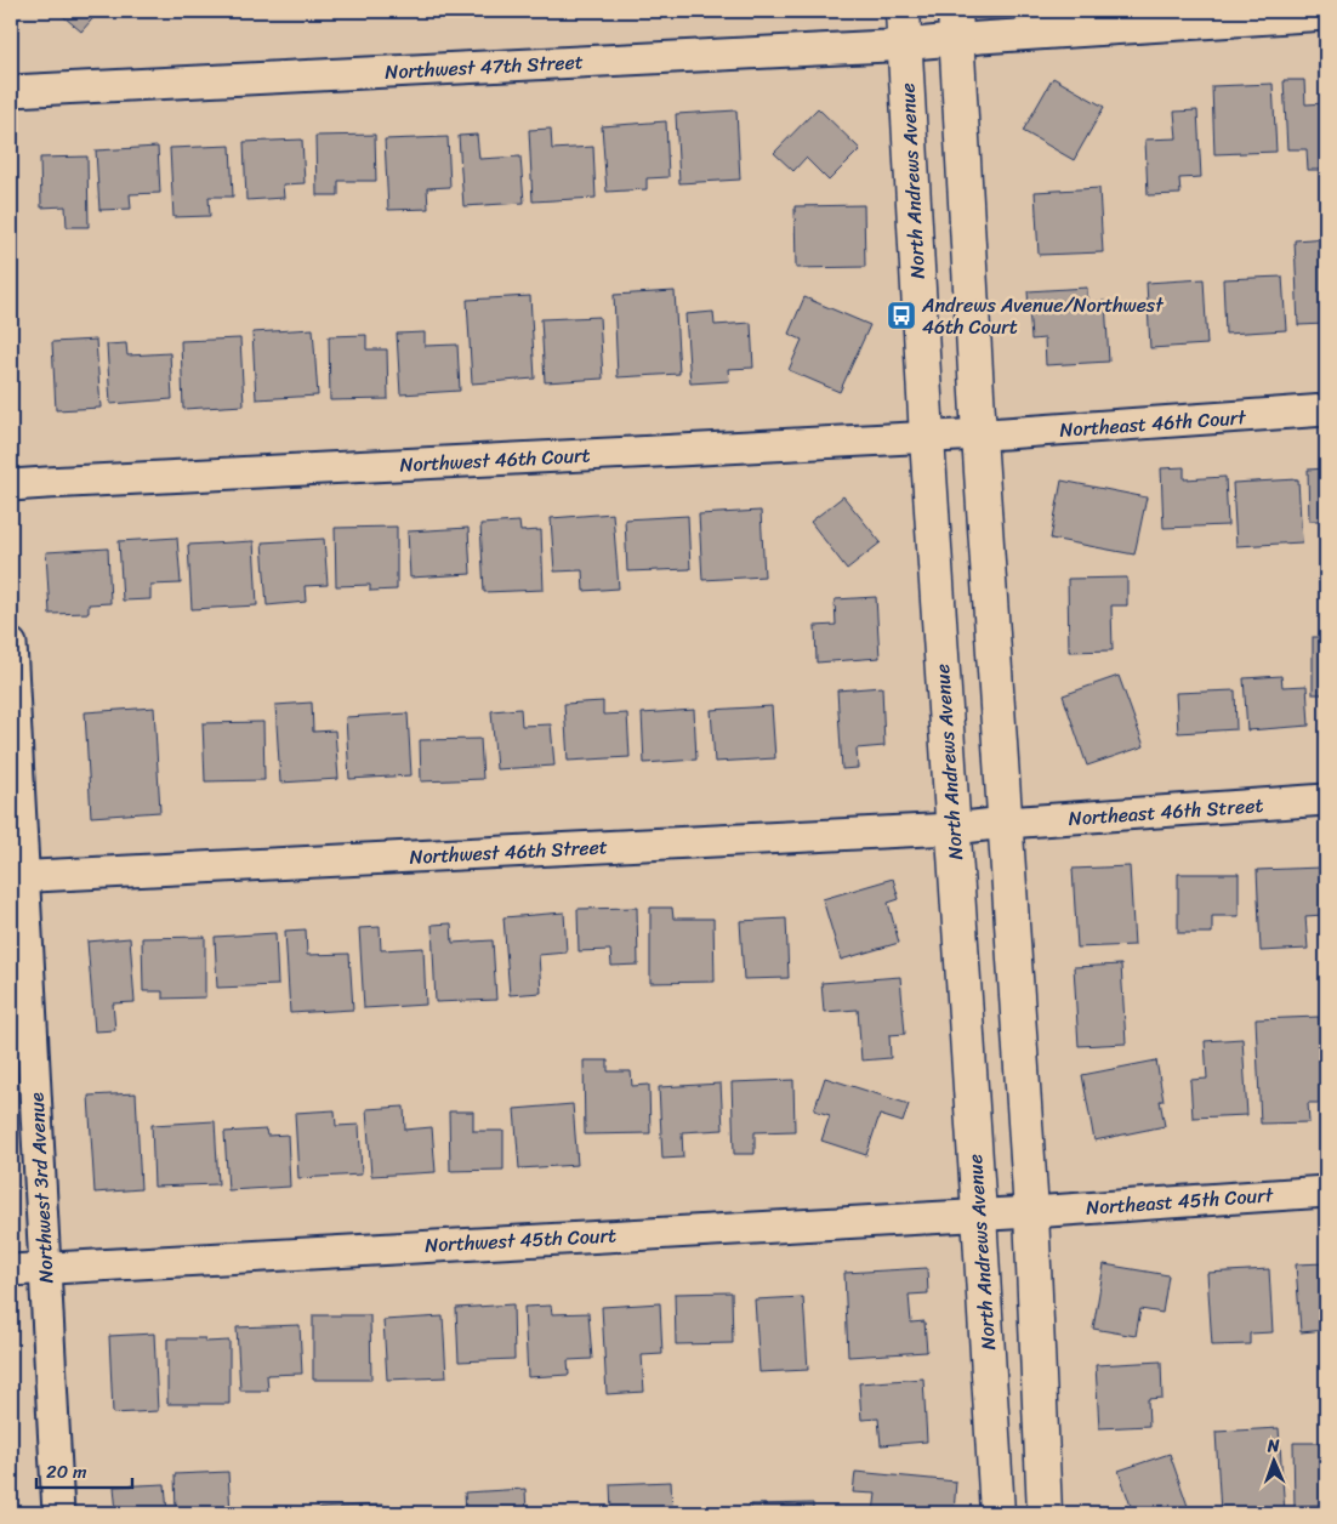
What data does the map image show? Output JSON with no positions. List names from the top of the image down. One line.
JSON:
{"streets":{"main road":["North Andrews Avenue"],"street":["Northwest 47th Street","Northeast 46th Court","Northwest 46th Court","Northeast 46th Street","Northwest 46th Street","Northwest 3rd Avenue","Northeast 45th Court","Northwest 45th Court"]},"crossings":[["Northwest 47th Street","North Andrews Avenue"],["North Andrews Avenue","Northwest 46th Court"],["North Andrews Avenue","Northwest 46th Street"],["North Andrews Avenue","Northwest 45th Court"],["Northeast 46th Court","Northwest 46th Court"],["Northeast 46th Street","Northwest 46th Street"],["Northwest 46th Street","Northwest 3rd Avenue"],["Northwest 3rd Avenue","Northwest 45th Court"],["Northeast 45th Court","Northwest 45th Court"]],"places":{"bus stop":["Andrews Avenue/Northwest 46th Court"]},"scale_bar":"20 m","north":"top"}
